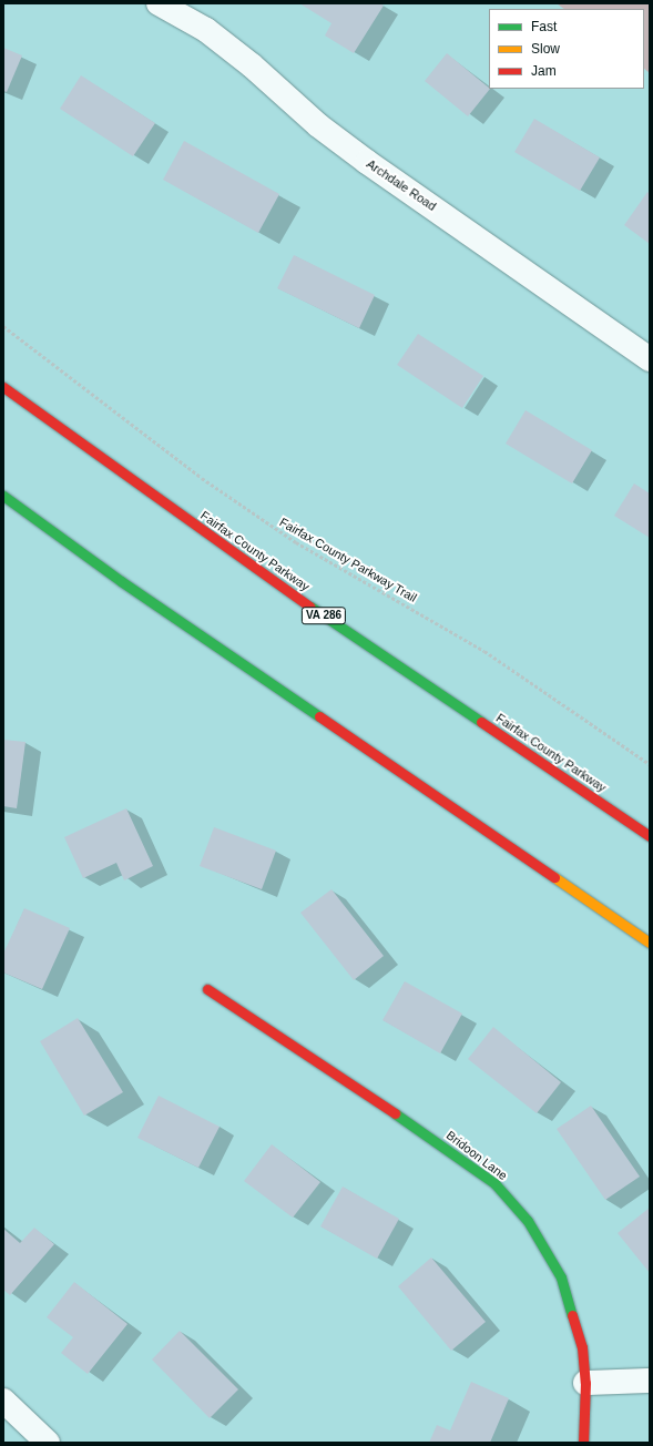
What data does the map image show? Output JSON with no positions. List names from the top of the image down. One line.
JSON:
{"streets":{"main road":["Fairfax County Parkway","VA 286","Bridoon Lane"],"street":["Archdale Road"],"path":["Fairfax County Parkway Trail"]},"legend":["Fast","Slow","Jam"]}
